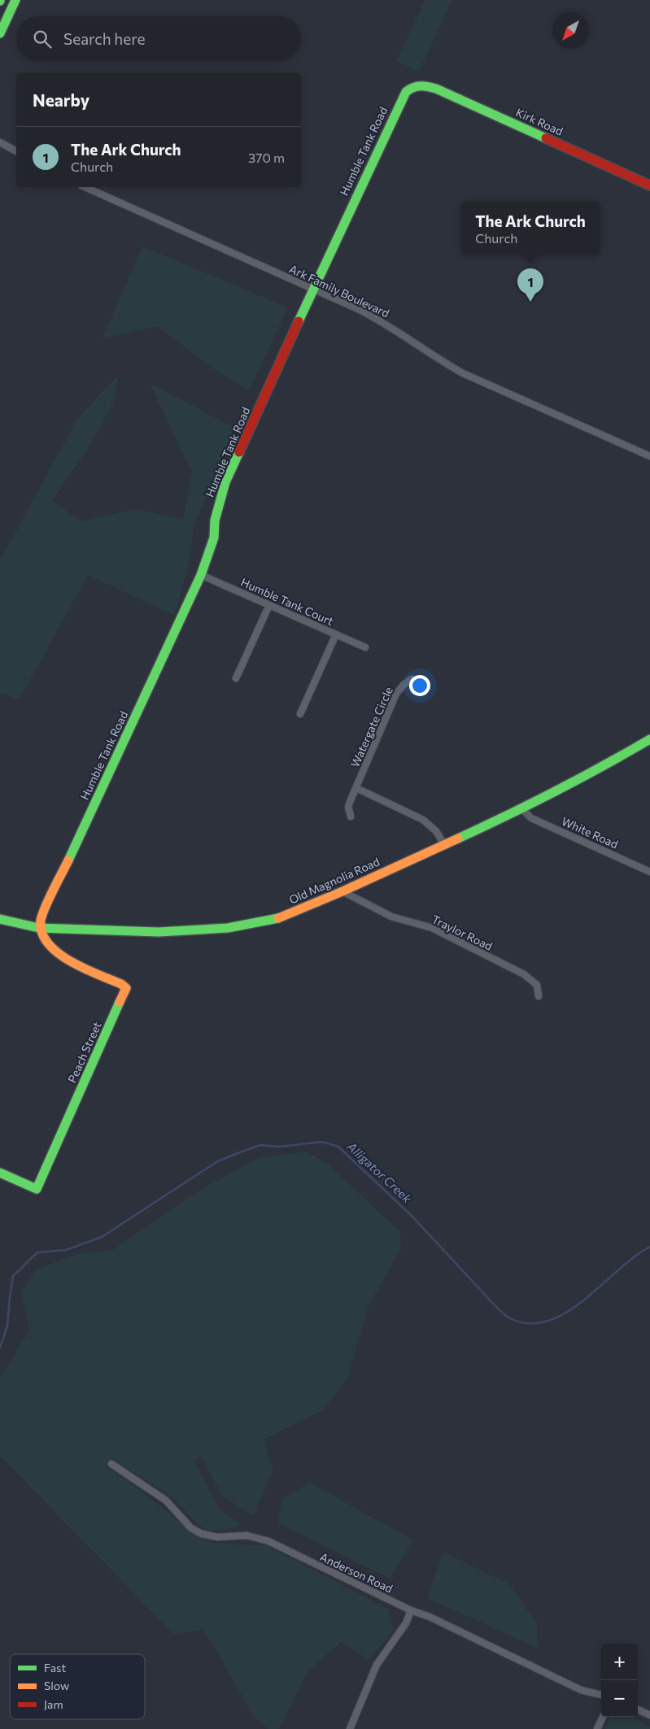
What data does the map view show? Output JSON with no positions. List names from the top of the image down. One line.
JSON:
{"streets":{"street":["Kirk Road","Humble Tank Road","Ark Family Boulevard","Humble Tank Court","Watergate Circle","White Road","Old Magnolia Road","Traylor Road","Peach Street","Anderson Road"]},"crossings":[["Kirk Road","Humble Tank Road"],["Humble Tank Road","Ark Family Boulevard"],["Humble Tank Road","Humble Tank Court"],["Humble Tank Road","Old Magnolia Road"],["Humble Tank Road","Peach Street"],["White Road","Old Magnolia Road"],["Old Magnolia Road","Traylor Road"],["Old Magnolia Road","Peach Street"]],"water":["Alligator Creek"],"legend":["Fast","Slow","Jam"],"north":"bottom left","page":{"search":"Search here","heading":"Nearby","list":[{"mark":"1","name":"The Ark Church","note":"Church","value":"370 m"}],"popup":["The Ark Church","Church"],"pins":"1","map_buttons":["+","−"]}}
